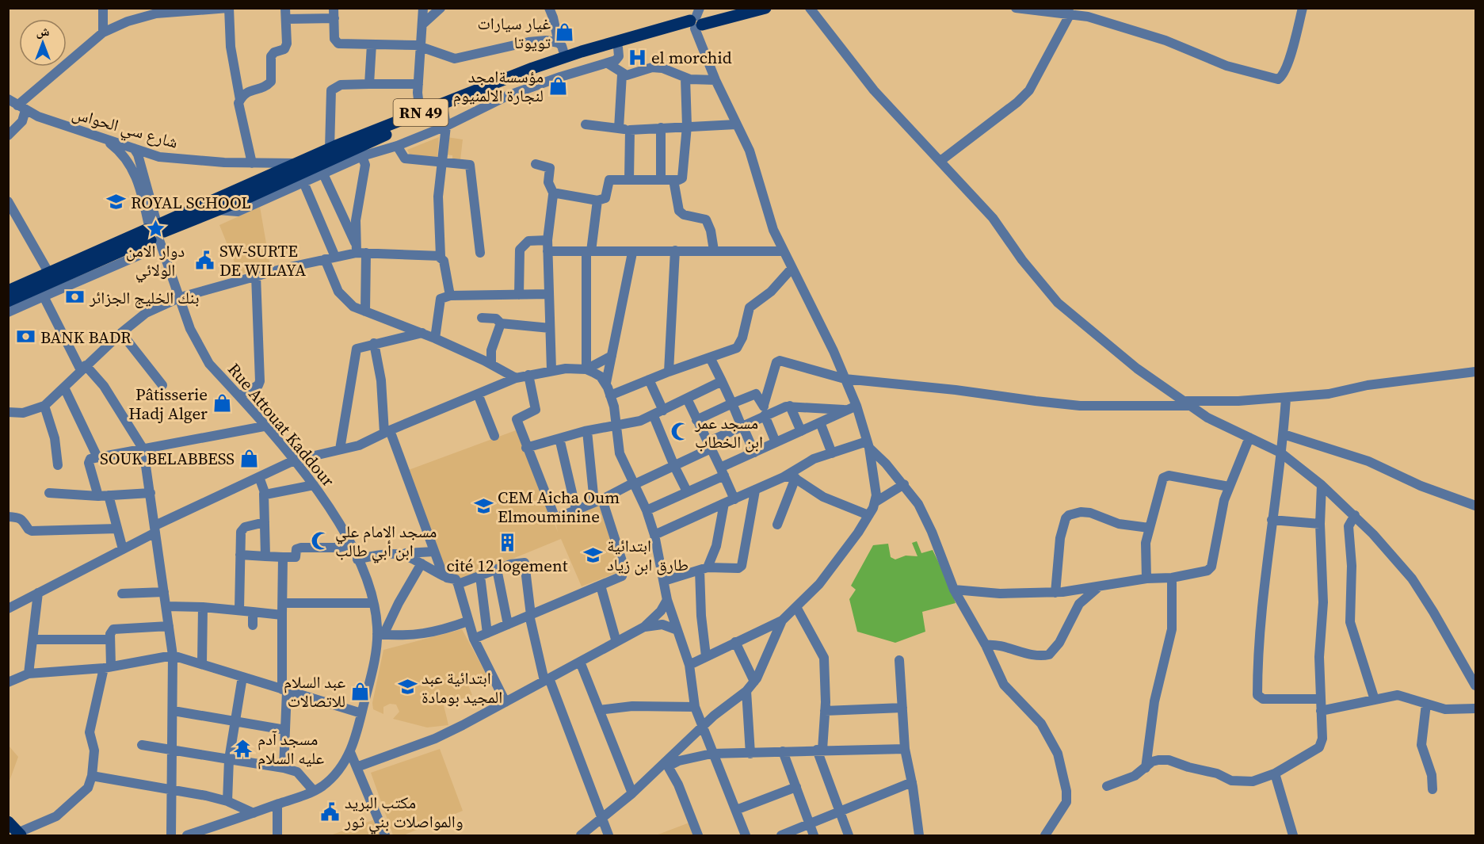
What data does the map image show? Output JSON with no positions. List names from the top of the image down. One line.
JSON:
{"streets":{"main road":["RN 49"],"street":["شارع سي الحواس","Rue Attouat Kaddour"]},"crossings":[["RN 49","شارع سي الحواس"],["RN 49","Rue Attouat Kaddour"]],"places":{"shop":["غيار سيارات تويوتا","مؤسسةامجد لنجارة الالمنيوم","Pâtisserie Hadj Alger","SOUK BELABBESS","عبد السلام للاتصالات"],"hospital":["el morchid"],"school or university":["ROYAL SCHOOL","CEM Aicha Oum Elmouminine","ابتدائية طارق ابن زياد","ابتدائية عبد المجيد بومادة"],"place":["دوار الامن الولائي"],"public building":["SW-SURTE DE WILAYA","مكتب البريد والمواصلات بني ثور"],"bank":["بنك الخليج الجزائر","BANK BADR"],"mosque":["مسجد عمر ابن الخطاب","مسجد الامام علي ابن أبي طالب"],"building":["cité 12 logement"],"temple":["مسجد آدم عليه السلام"]},"north":"top"}
